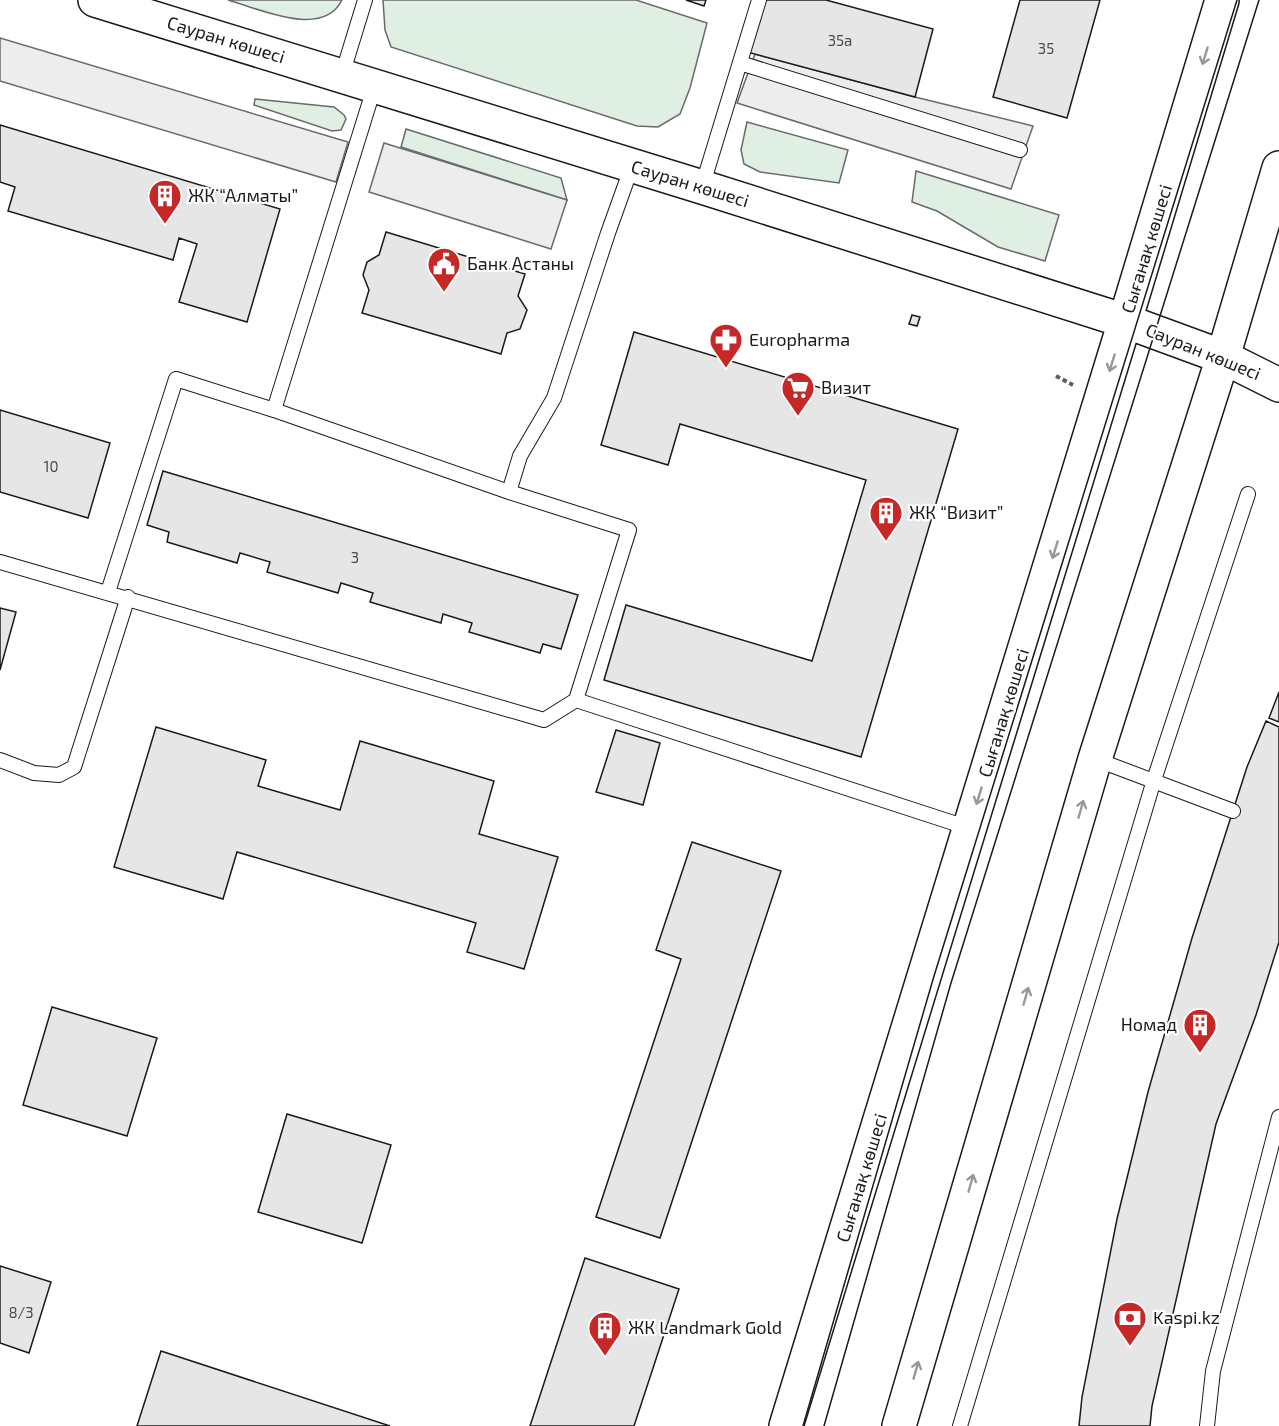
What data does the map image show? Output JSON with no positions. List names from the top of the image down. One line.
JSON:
{"streets":{"main road":["Сауран көшесі","Сығанақ көшесі"]},"crossings":[["Сауран көшесі","Сығанақ көшесі"]],"places":{"building":["ЖК “Алматы”","ЖК “Визит”","Номад","ЖК Landmark Gold"],"public building":["Банк Астаны"],"pharmacy":["Europharma"],"supermarket":["Визит"],"bank":["Kaspi.kz"]},"house_numbers":["35а","35","10","3","8/3"]}
